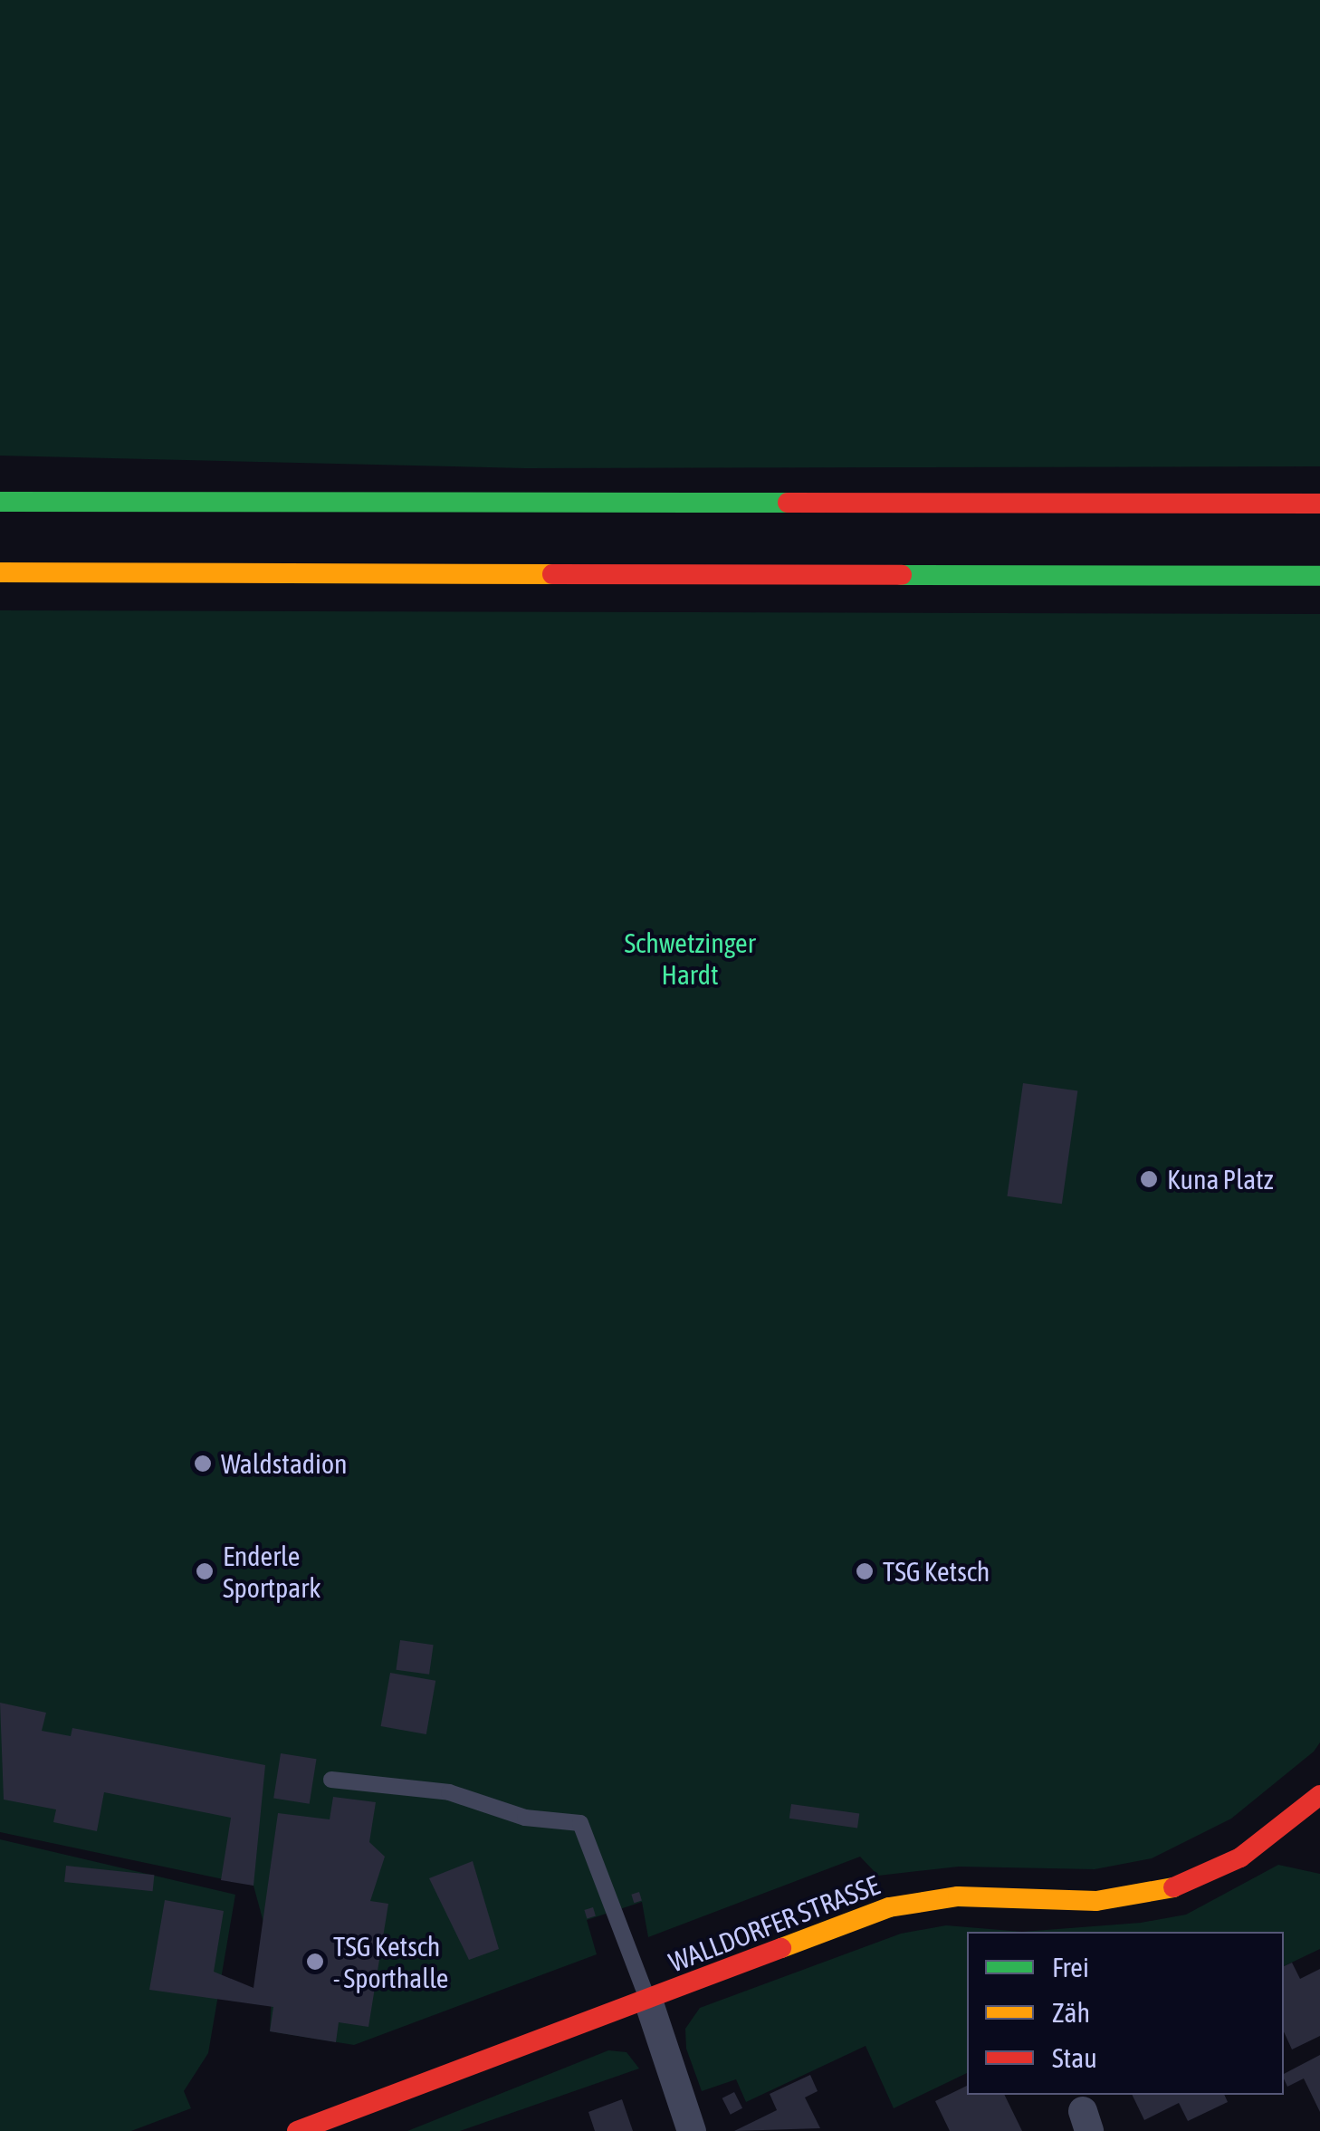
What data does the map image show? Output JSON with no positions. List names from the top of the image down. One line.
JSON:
{"streets":{"main road":["WALLDORFER STRASSE"]},"parks":["Schwetzinger Hardt"],"places":["Kuna Platz","Waldstadion","Enderle Sportpark","TSG Ketsch","TSG Ketsch - Sporthalle"],"legend":["Frei","Zäh","Stau"]}
